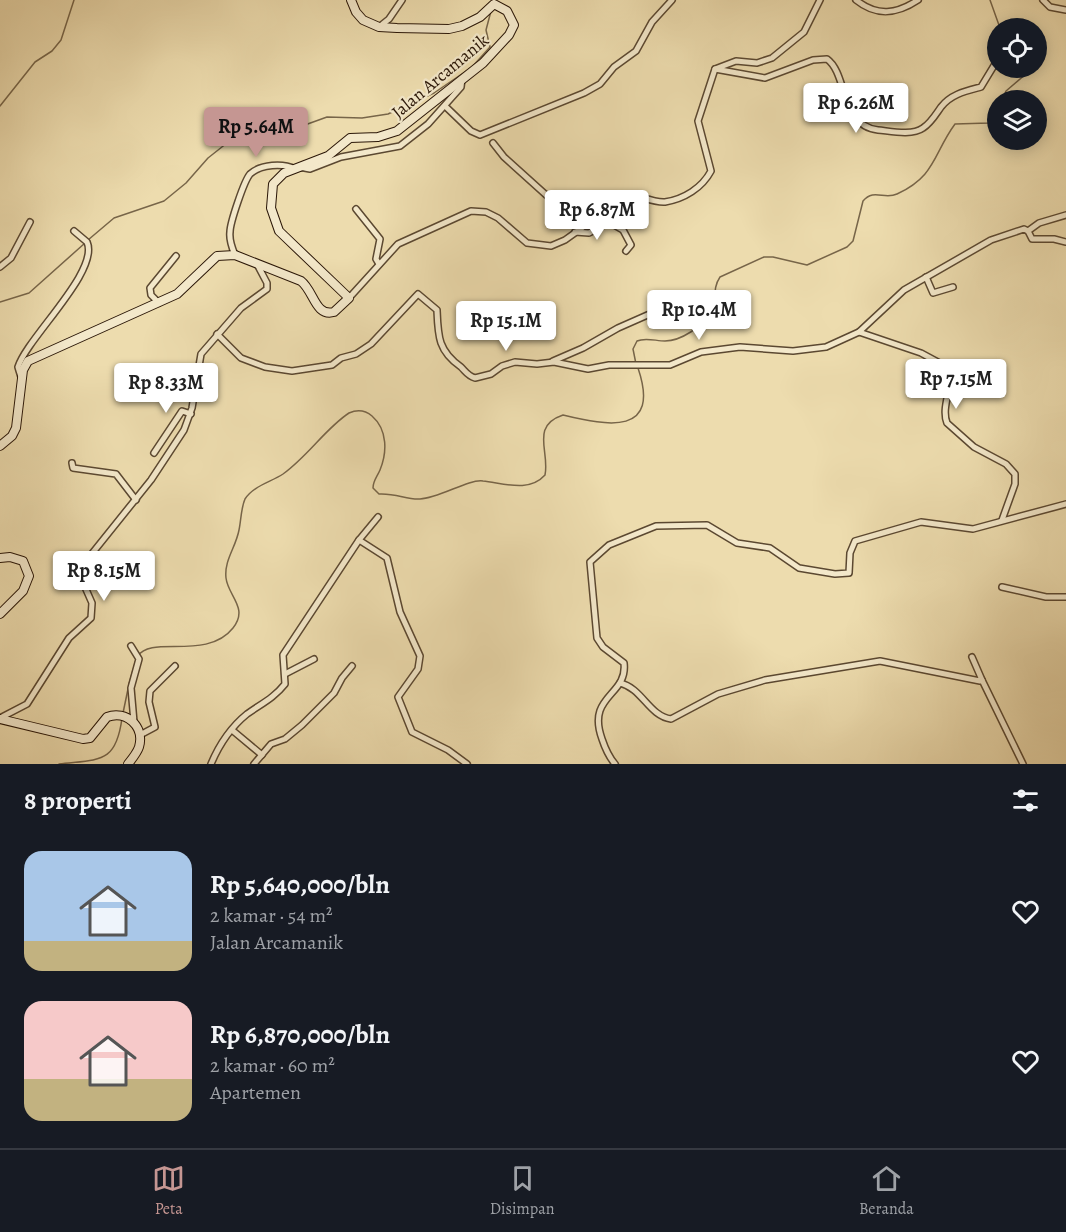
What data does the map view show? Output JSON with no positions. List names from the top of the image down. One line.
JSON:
{"streets":{"street":["Jalan Arcamanik"]},"page":{"price":["Rp 6.26M","Rp 5.64M","Rp 6.87M","Rp 10.4M","Rp 15.1M","Rp 7.15M","Rp 8.33M","Rp 8.15M"],"heading":"8 properti","list":[{"name":"Rp 5,640,000/bln","note":"2 kamar · 54 m² · Jalan Arcamanik"},{"name":"Rp 6,870,000/bln","note":"2 kamar · 60 m² · Apartemen"}],"tabs":["Peta","Disimpan","Beranda"]}}
